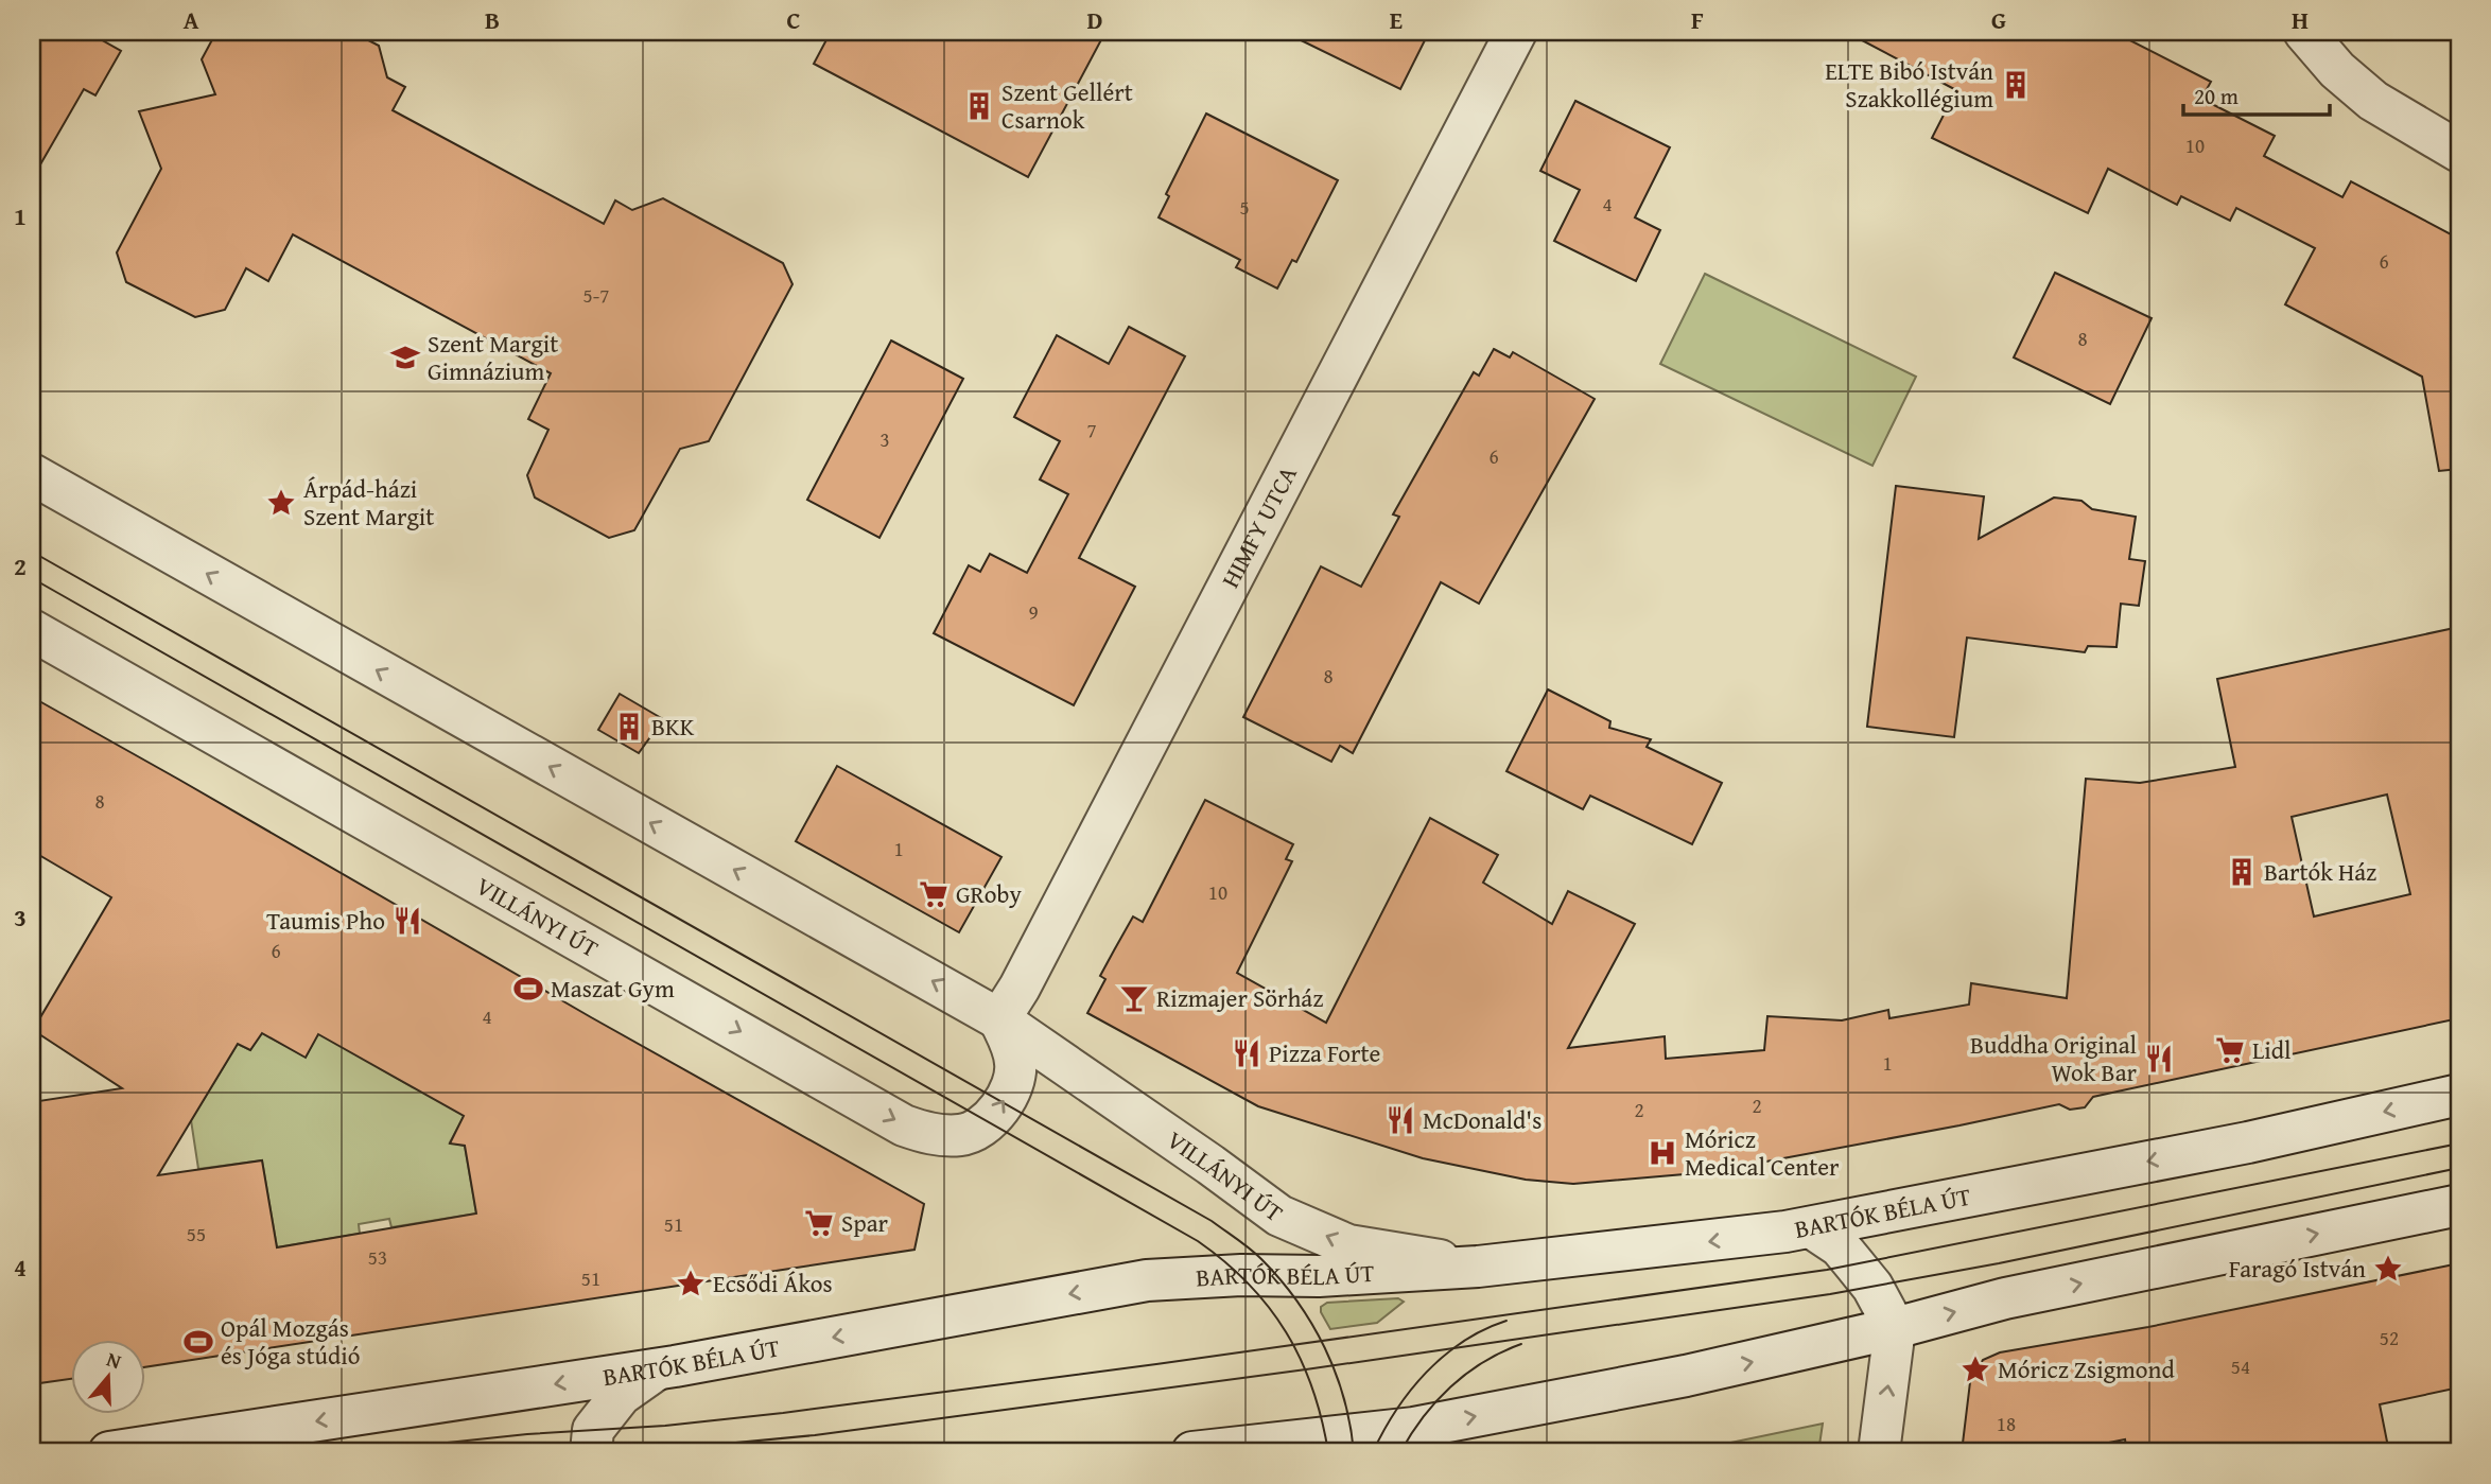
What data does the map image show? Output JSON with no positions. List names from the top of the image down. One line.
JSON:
{"streets":{"street":["HIMFY UTCA","VILLÁNYI ÚT","BARTÓK BÉLA ÚT"]},"crossings":[["HIMFY UTCA","VILLÁNYI ÚT"],["VILLÁNYI ÚT","BARTÓK BÉLA ÚT"]],"places":{"building":["ELTE Bibó István Szakkollégium","Szent Gellért Csarnok","BKK","Bartók Ház"],"school or university":["Szent Margit Gimnázium"],"place":["Árpád-házi Szent Margit","Faragó István","Ecsődi Ákos","Móricz Zsigmond"],"supermarket":["GRoby","Lidl","Spar"],"restaurant":["Taumis Pho","Pizza Forte","Buddha Original Wok Bar","McDonald's"],"sports":["Maszat Gym","Opál Mozgás és Jóga stúdió"],"bar":["Rizmajer Sörház"],"hospital":["Móricz Medical Center"]},"house_numbers":["10","4","5","6","5-7","8","7","3","6","9","8","8","1","10","6","4","1","2","2","51","55","53","51","52","54","18"],"scale_bar":"20 m","north":"top","grid":{"columns":["A","B","C","D","E","F","G","H"],"rows":["1","2","3","4"]}}
